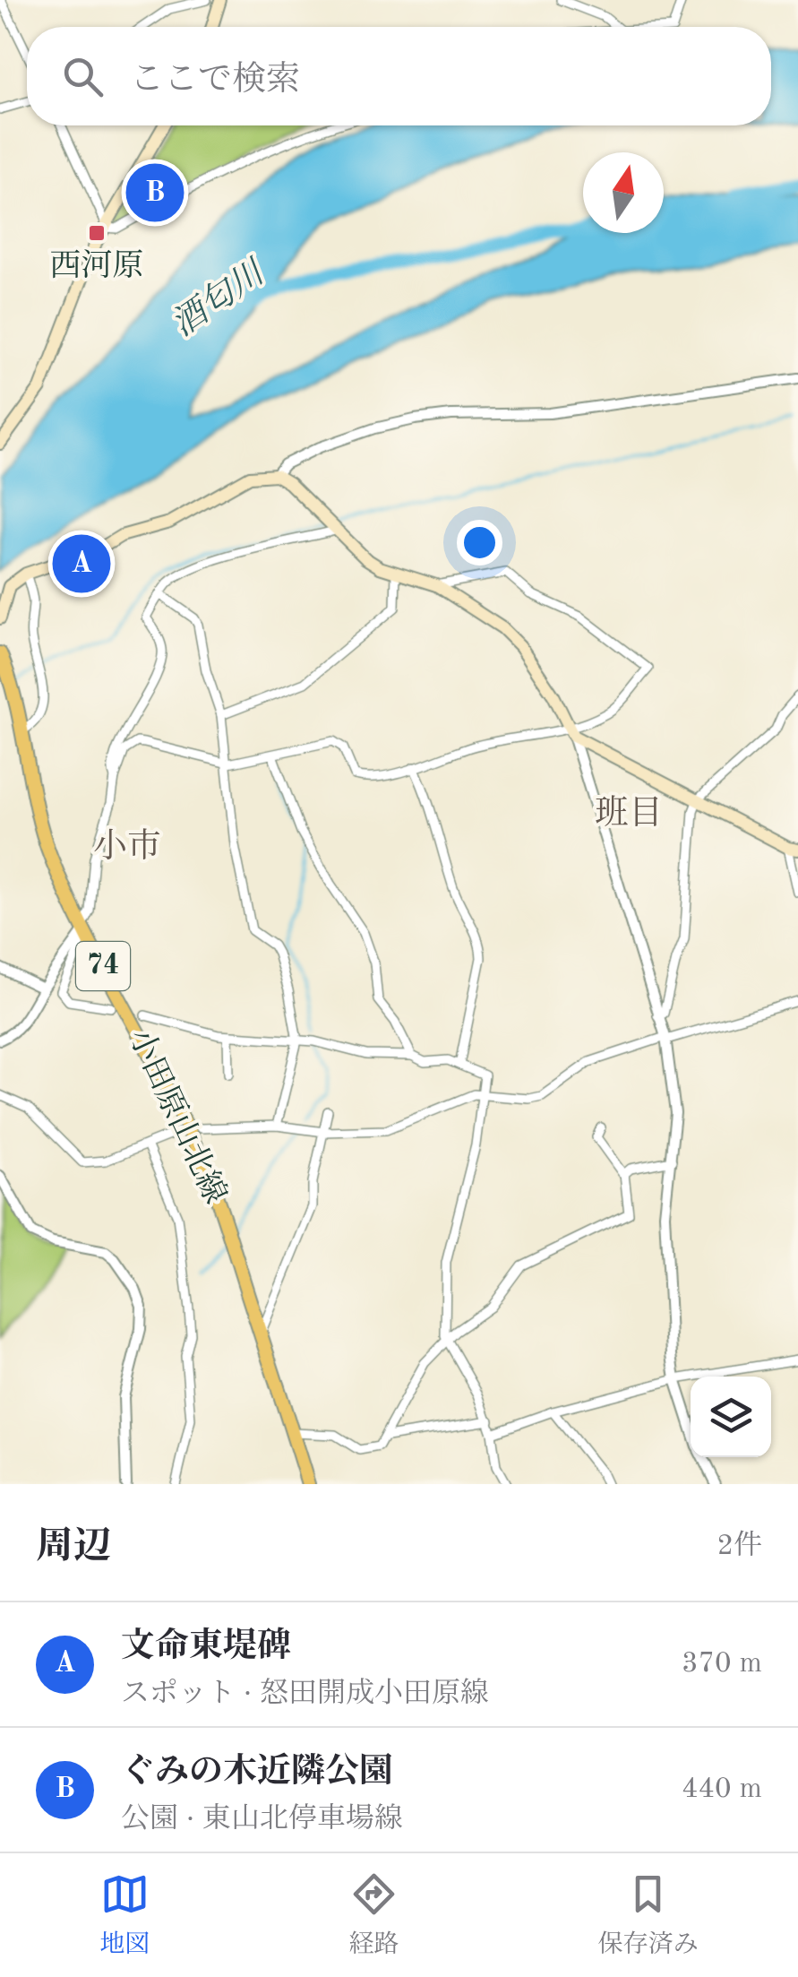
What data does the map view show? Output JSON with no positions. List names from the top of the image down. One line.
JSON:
{"streets":{"main road":["74","小田原山北線"]},"districts":["班目","小市"],"water":["酒匂川"],"places":{"transit":["西河原"]},"north":"top","page":{"search":"ここで検索","pins":["B","A"],"heading":["周辺","2件"],"list":[{"mark":"A","name":"文命東堤碑","note":"スポット · 怒田開成小田原線","value":"370 m"},{"mark":"B","name":"ぐみの木近隣公園","note":"公園 · 東山北停車場線","value":"440 m"}],"nav":["地図","経路","保存済み"]}}
